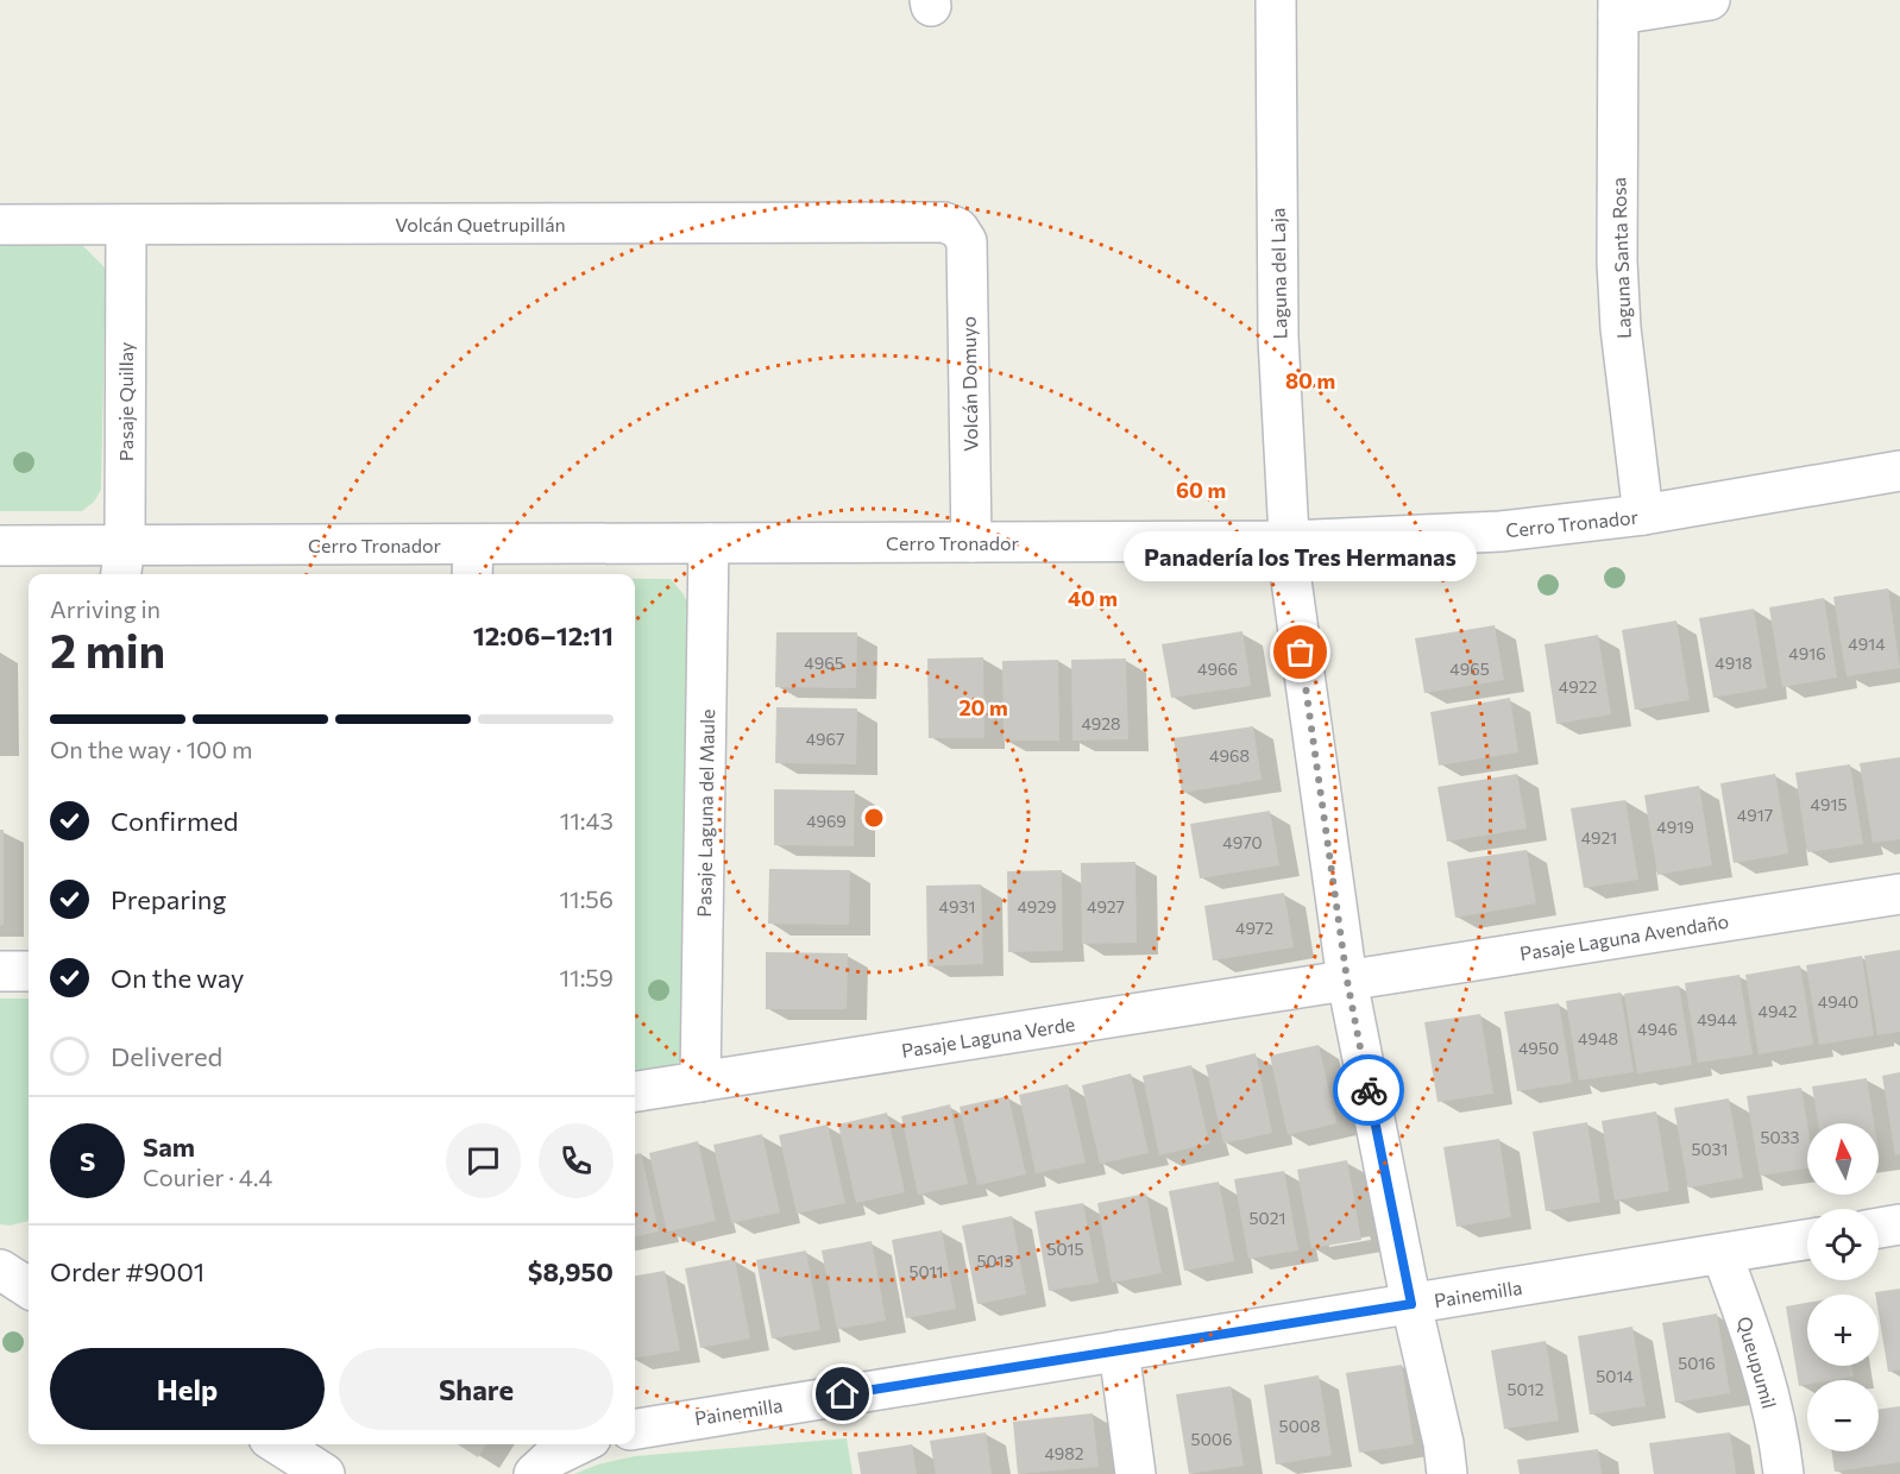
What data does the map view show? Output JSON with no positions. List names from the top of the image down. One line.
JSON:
{"streets":{"street":["Volcán Quetrupillán","Laguna Santa Rosa","Laguna del Laja","Volcán Domuyo","Pasaje Quillay","Cerro Tronador","Pasaje Laguna del Maule","Pasaje Laguna Avendaño","Pasaje Laguna Verde","Painemilla","Queupumil"]},"crossings":[["Volcán Quetrupillán","Volcán Domuyo"],["Volcán Quetrupillán","Pasaje Quillay"],["Laguna Santa Rosa","Cerro Tronador"],["Laguna del Laja","Cerro Tronador"],["Laguna del Laja","Pasaje Laguna Avendaño"],["Laguna del Laja","Pasaje Laguna Verde"],["Laguna del Laja","Painemilla"],["Volcán Domuyo","Cerro Tronador"],["Pasaje Quillay","Cerro Tronador"],["Cerro Tronador","Pasaje Laguna del Maule"],["Pasaje Laguna del Maule","Pasaje Laguna Verde"],["Pasaje Laguna Avendaño","Pasaje Laguna Verde"],["Painemilla","Queupumil"]],"places":["Panadería los Tres Hermanas"],"house_numbers":["4914","4916","4965","4918","4966","4965","4922","4928","4967","4968","4915","4917","4969","4919","4921","4970","4931","4929","4927","4972","4940","4942","4944","4946","4948","4950","5033","5031","5021","5015","5013","5011","5016","5014","5012","5008","5006","4982"],"north":"top","page":{"bubble":"Panadería los Tres Hermanas","heading":["2 min","Arriving in","12:06–12:11"],"panel":["Sam","Courier · 4.4","Order #9001","$8,950"],"bar":"On the way · 100 m","list":[["Confirmed","11:43"],["Preparing","11:56"],["On the way","11:59"],"Delivered"],"map_buttons":["+","−"],"round":"S","buttons":["Help","Share"]},"rings":["80 m","60 m","40 m","20 m"]}
